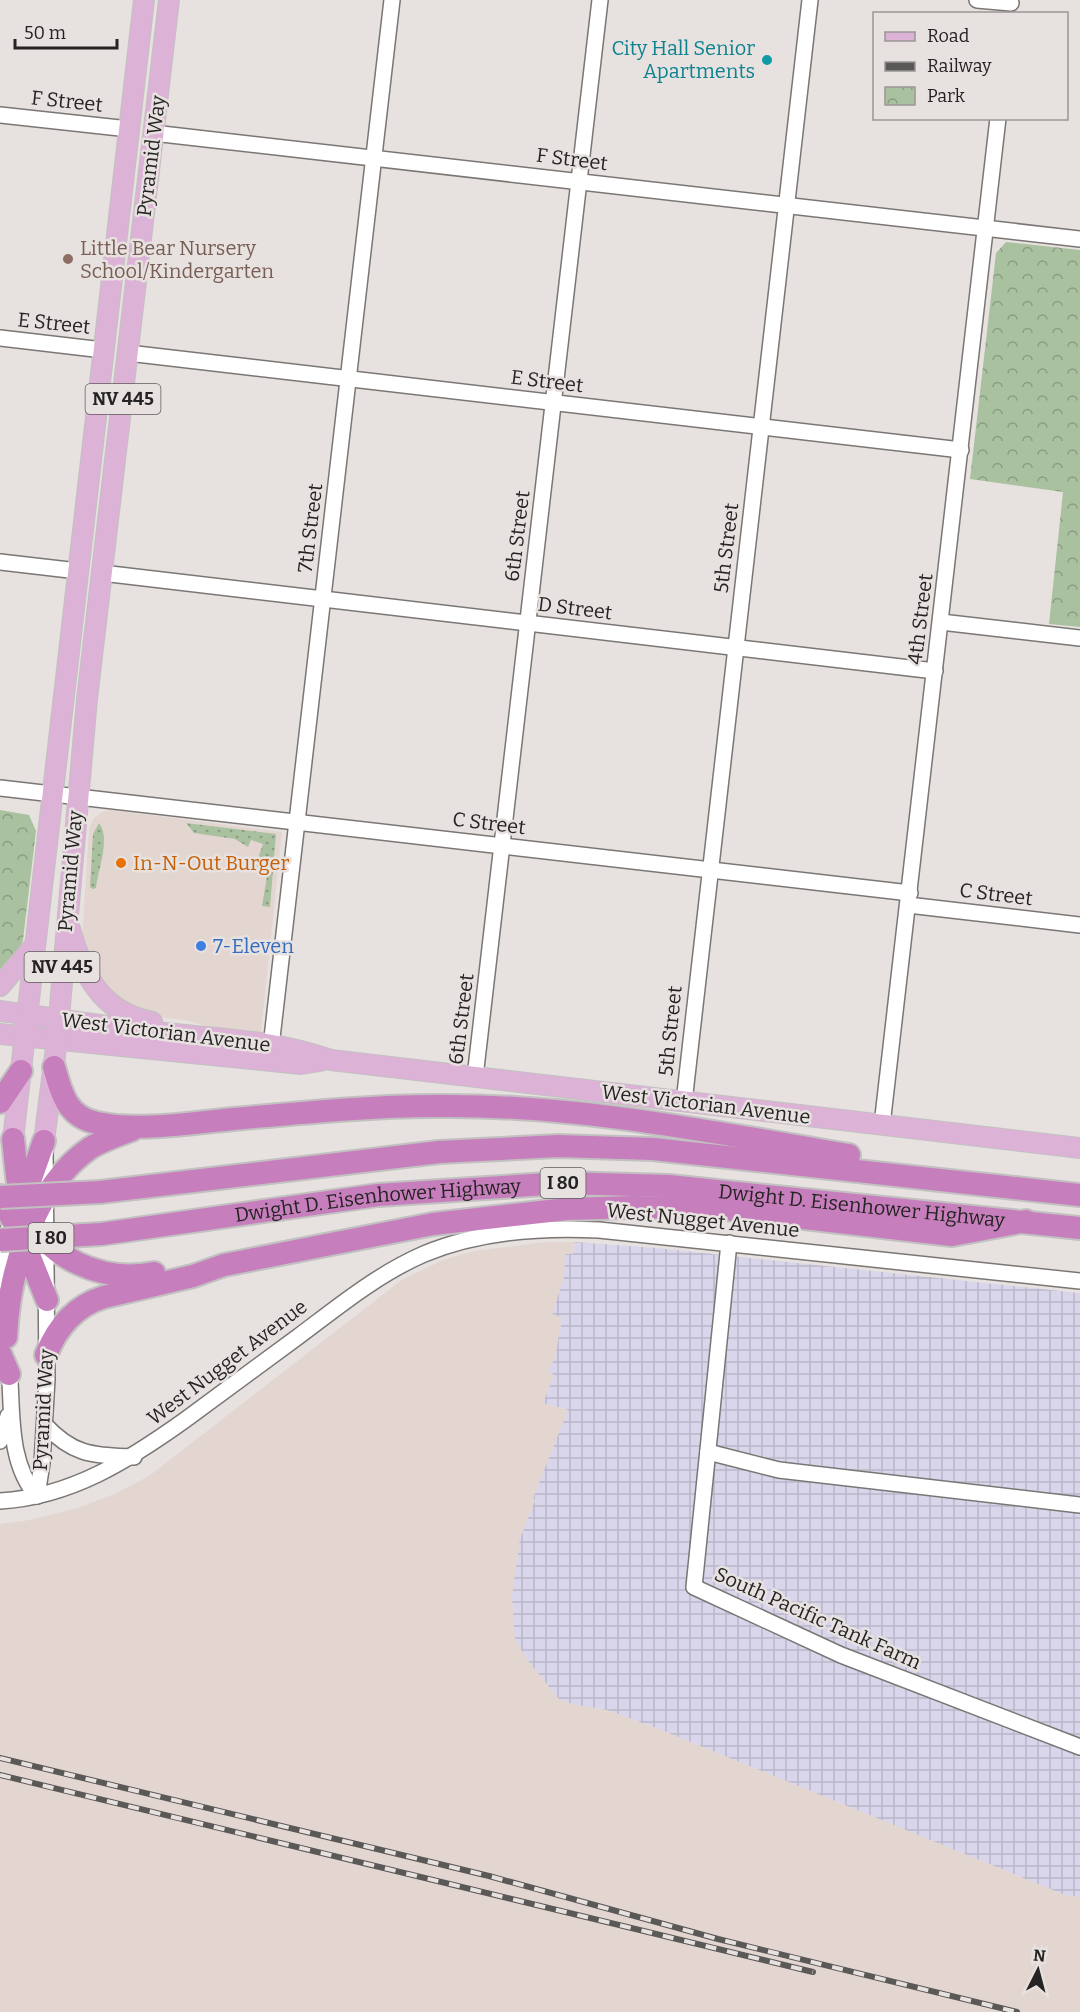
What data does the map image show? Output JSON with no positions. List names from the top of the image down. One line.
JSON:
{"streets":{"highway":["I 80","Dwight D. Eisenhower Highway"],"main road":["Pyramid Way","NV 445","West Victorian Avenue"],"street":["F Street","E Street","7th Street","6th Street","5th Street","D Street","4th Street","C Street","West Nugget Avenue","South Pacific Tank Farm"]},"crossings":[["F Street","Pyramid Way"],["F Street","7th Street"],["F Street","6th Street"],["F Street","5th Street"],["F Street","4th Street"],["Pyramid Way","E Street"],["Pyramid Way","D Street"],["Pyramid Way","C Street"],["Pyramid Way","West Victorian Avenue"],["Pyramid Way","West Nugget Avenue"],["E Street","7th Street"],["E Street","6th Street"],["E Street","5th Street"],["E Street","4th Street"],["7th Street","D Street"],["7th Street","C Street"],["7th Street","West Victorian Avenue"],["6th Street","D Street"],["6th Street","C Street"],["6th Street","West Victorian Avenue"],["5th Street","D Street"],["5th Street","C Street"],["5th Street","West Victorian Avenue"],["D Street","4th Street"],["4th Street","C Street"],["4th Street","West Victorian Avenue"],["West Nugget Avenue","South Pacific Tank Farm"]],"places":["City Hall Senior Apartments","Little Bear Nursery School/Kindergarten","In-N-Out Burger","7-Eleven"],"legend":["Road","Railway","Park"],"scale_bar":"50 m","north":"top"}
